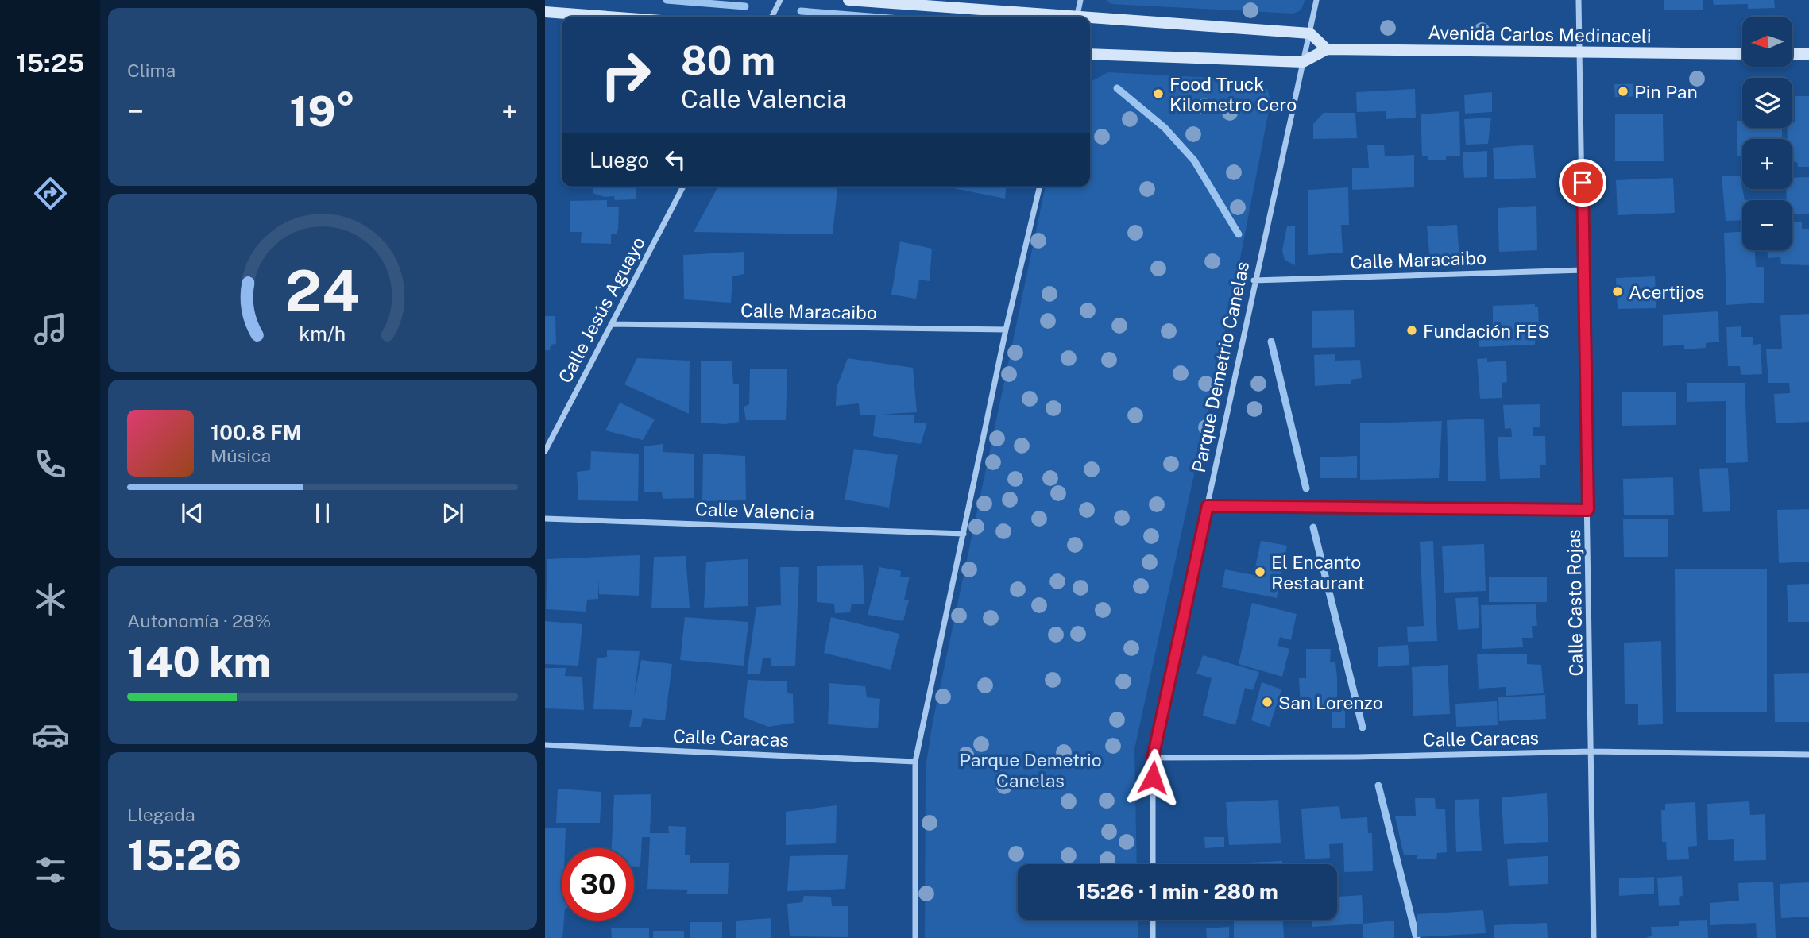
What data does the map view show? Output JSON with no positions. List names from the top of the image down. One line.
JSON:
{"streets":{"main road":["Avenida Carlos Medinaceli"],"street":["Calle Maracaibo","Calle Jesús Aguayo","Parque Demetrio Canelas","Calle Valencia","Calle Casto Rojas","Calle Caracas"]},"crossings":[["Avenida Carlos Medinaceli","Parque Demetrio Canelas"],["Avenida Carlos Medinaceli","Calle Casto Rojas"],["Calle Maracaibo","Calle Jesús Aguayo"],["Calle Maracaibo","Parque Demetrio Canelas"],["Calle Maracaibo","Calle Casto Rojas"],["Parque Demetrio Canelas","Calle Caracas"],["Calle Casto Rojas","Calle Caracas"]],"parks":["Parque Demetrio Canelas"],"places":["Pin Pan","Food Truck Kilometro Cero","Acertijos","Fundación FES","El Encanto Restaurant","San Lorenzo"],"north":"left","page":{"tabs":"15:25","tile":["Clima",["Autonomía · 28%","140 km"],["Llegada","15:26"]],"map_buttons":["+","−"],"turn":["80 m","Calle Valencia"],"heat":["−","19°","+"],"then":"Luego","song":["100.8 FM","Música"],"limit":"30","trip":"15:26 · 1 min · 280 m","gauge":["24","km/h"]}}
